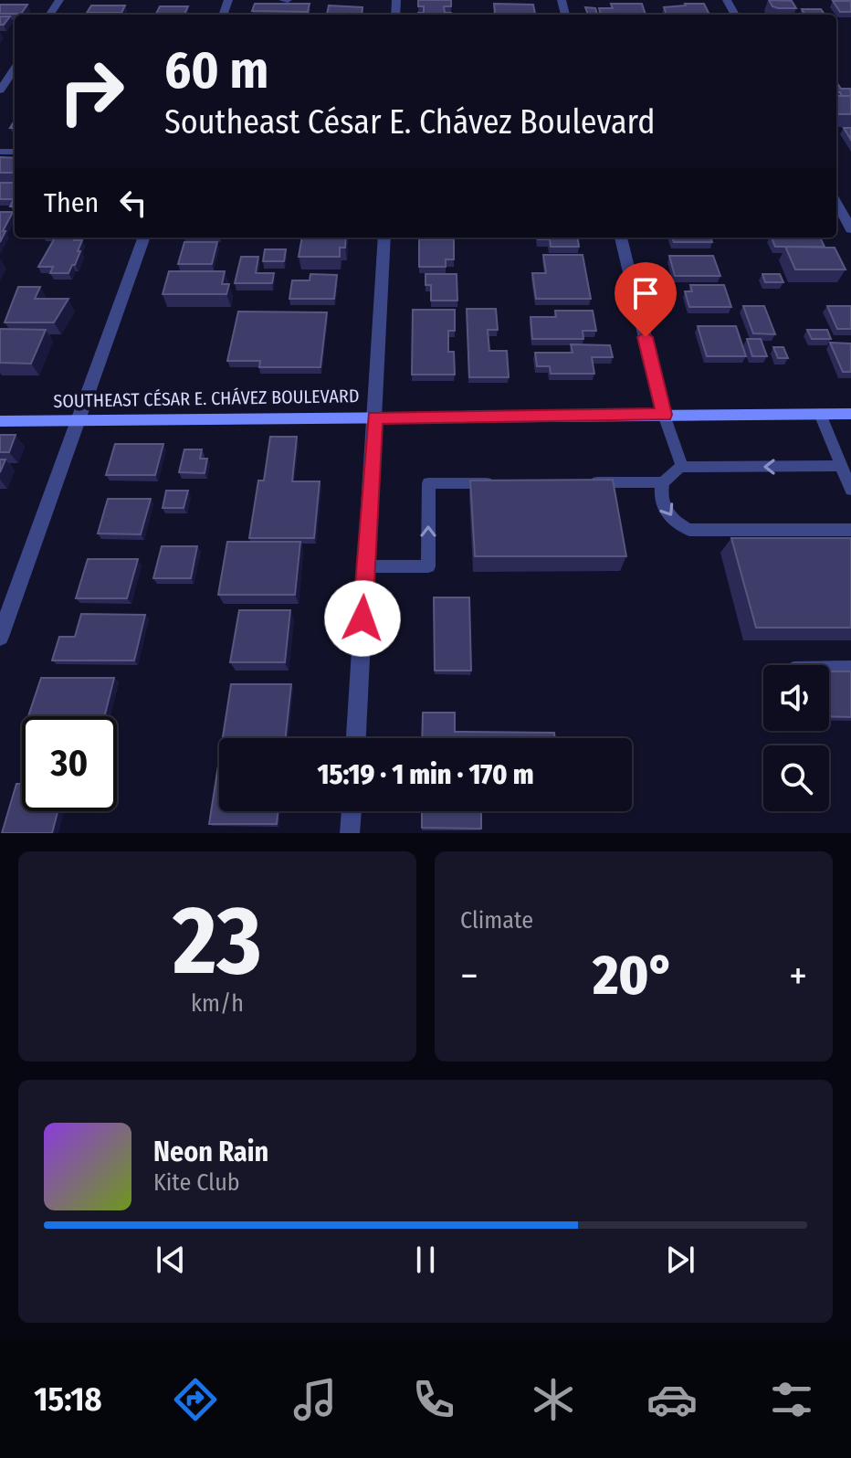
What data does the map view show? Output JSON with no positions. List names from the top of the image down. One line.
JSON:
{"streets":{"street":["SOUTHEAST CÉSAR E. CHÁVEZ BOULEVARD"]},"page":{"turn":["60 m","Southeast César E. Chávez Boulevard"],"then":"Then","limit":"30","trip":"15:19 · 1 min · 170 m","tile":[["23","km/h"],"Climate"],"heat":["−","20°","+"],"song":["Neon Rain","Kite Club"],"tabs":"15:18"}}
